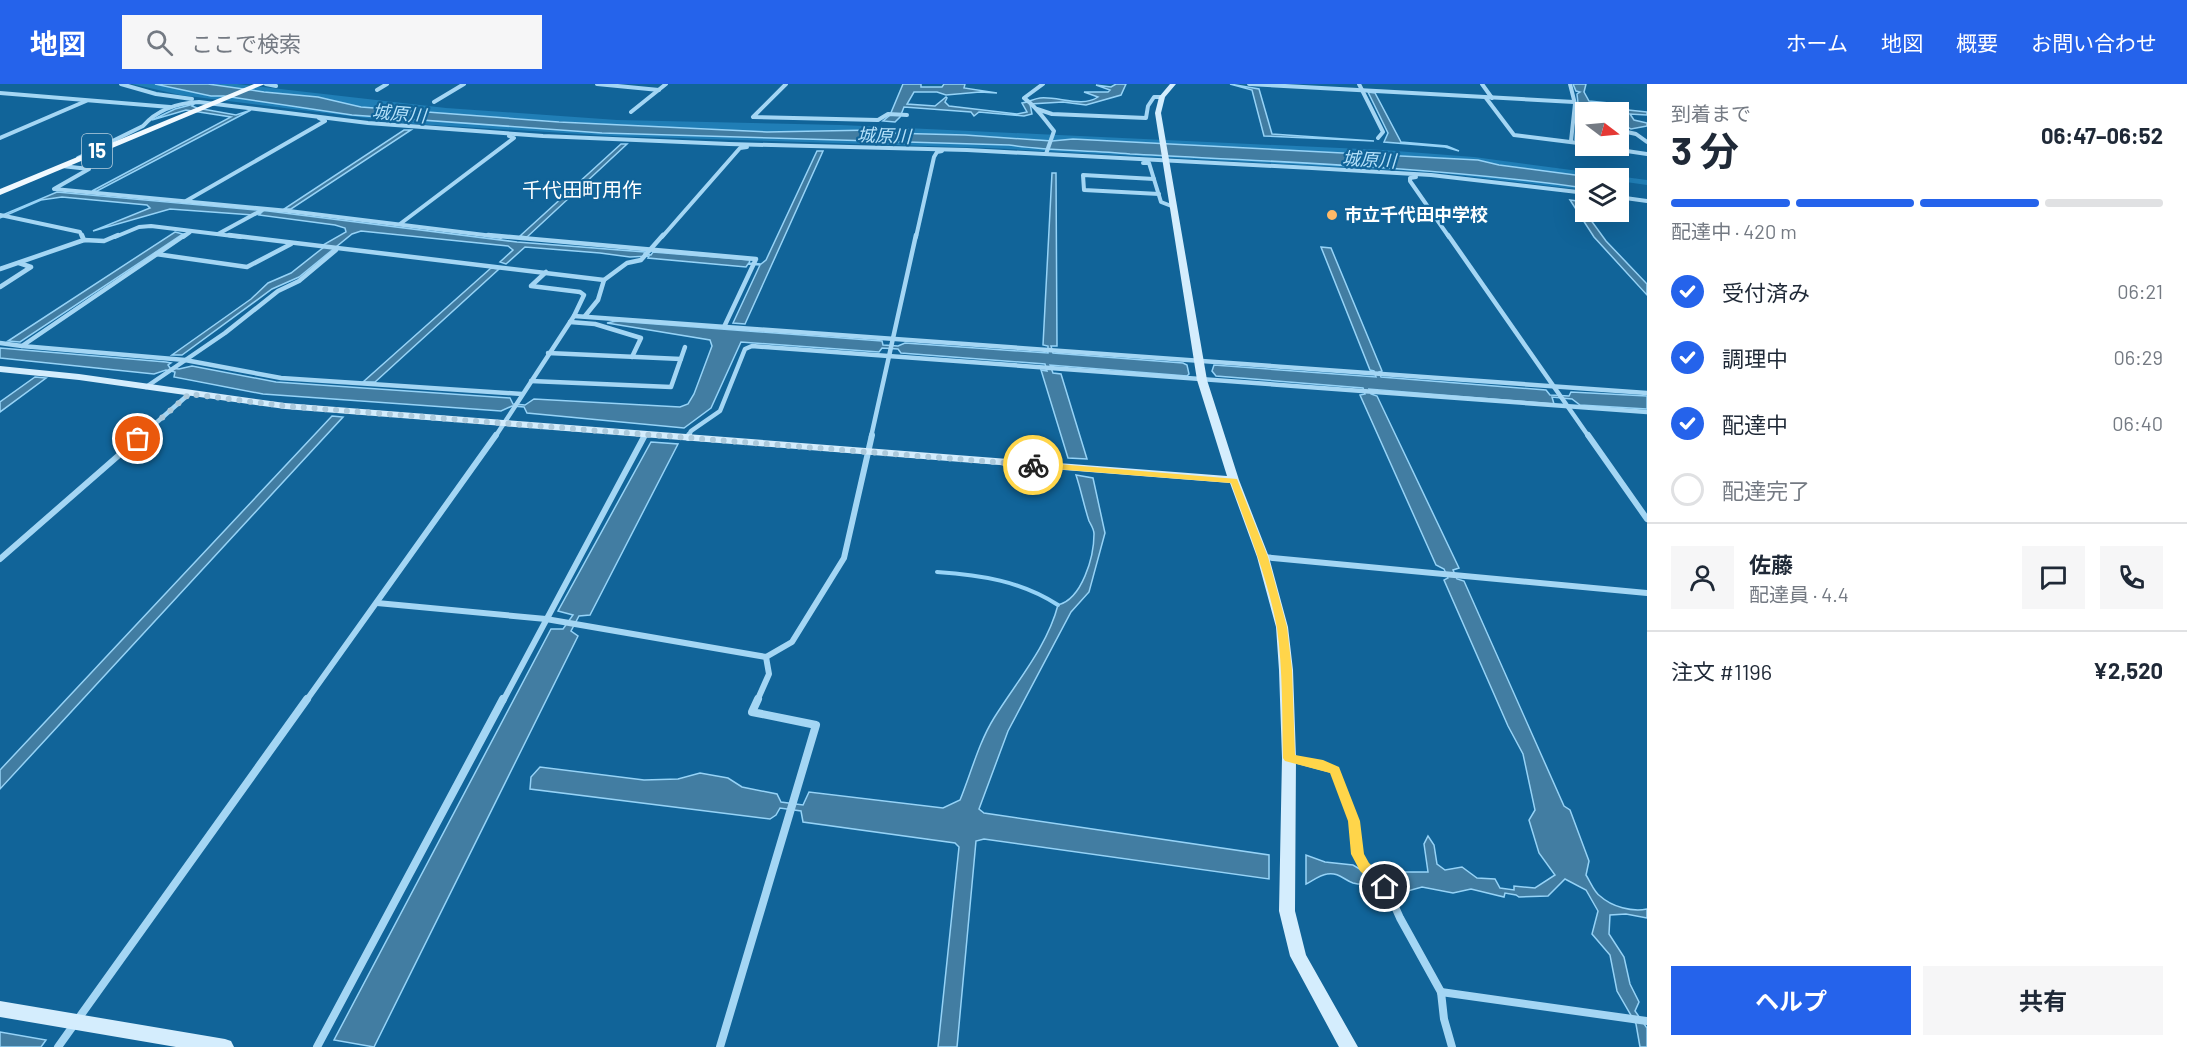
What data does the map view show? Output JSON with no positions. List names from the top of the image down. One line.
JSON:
{"streets":{"main road":["15"]},"districts":["千代田町用作"],"water":["城原川"],"places":["市立千代田中学校"],"north":"right","page":{"header":"地図","search":"ここで検索","nav":["ホーム","地図","概要","お問い合わせ"],"heading":["3 分","到着まで","06:47–06:52"],"panel":["佐藤","配達員 · 4.4","注文 #1196","¥2,520"],"bar":"配達中 · 420 m","list":[["受付済み","06:21"],["調理中","06:29"],["配達中","06:40"],"配達完了"],"buttons":["ヘルプ","共有"]}}
